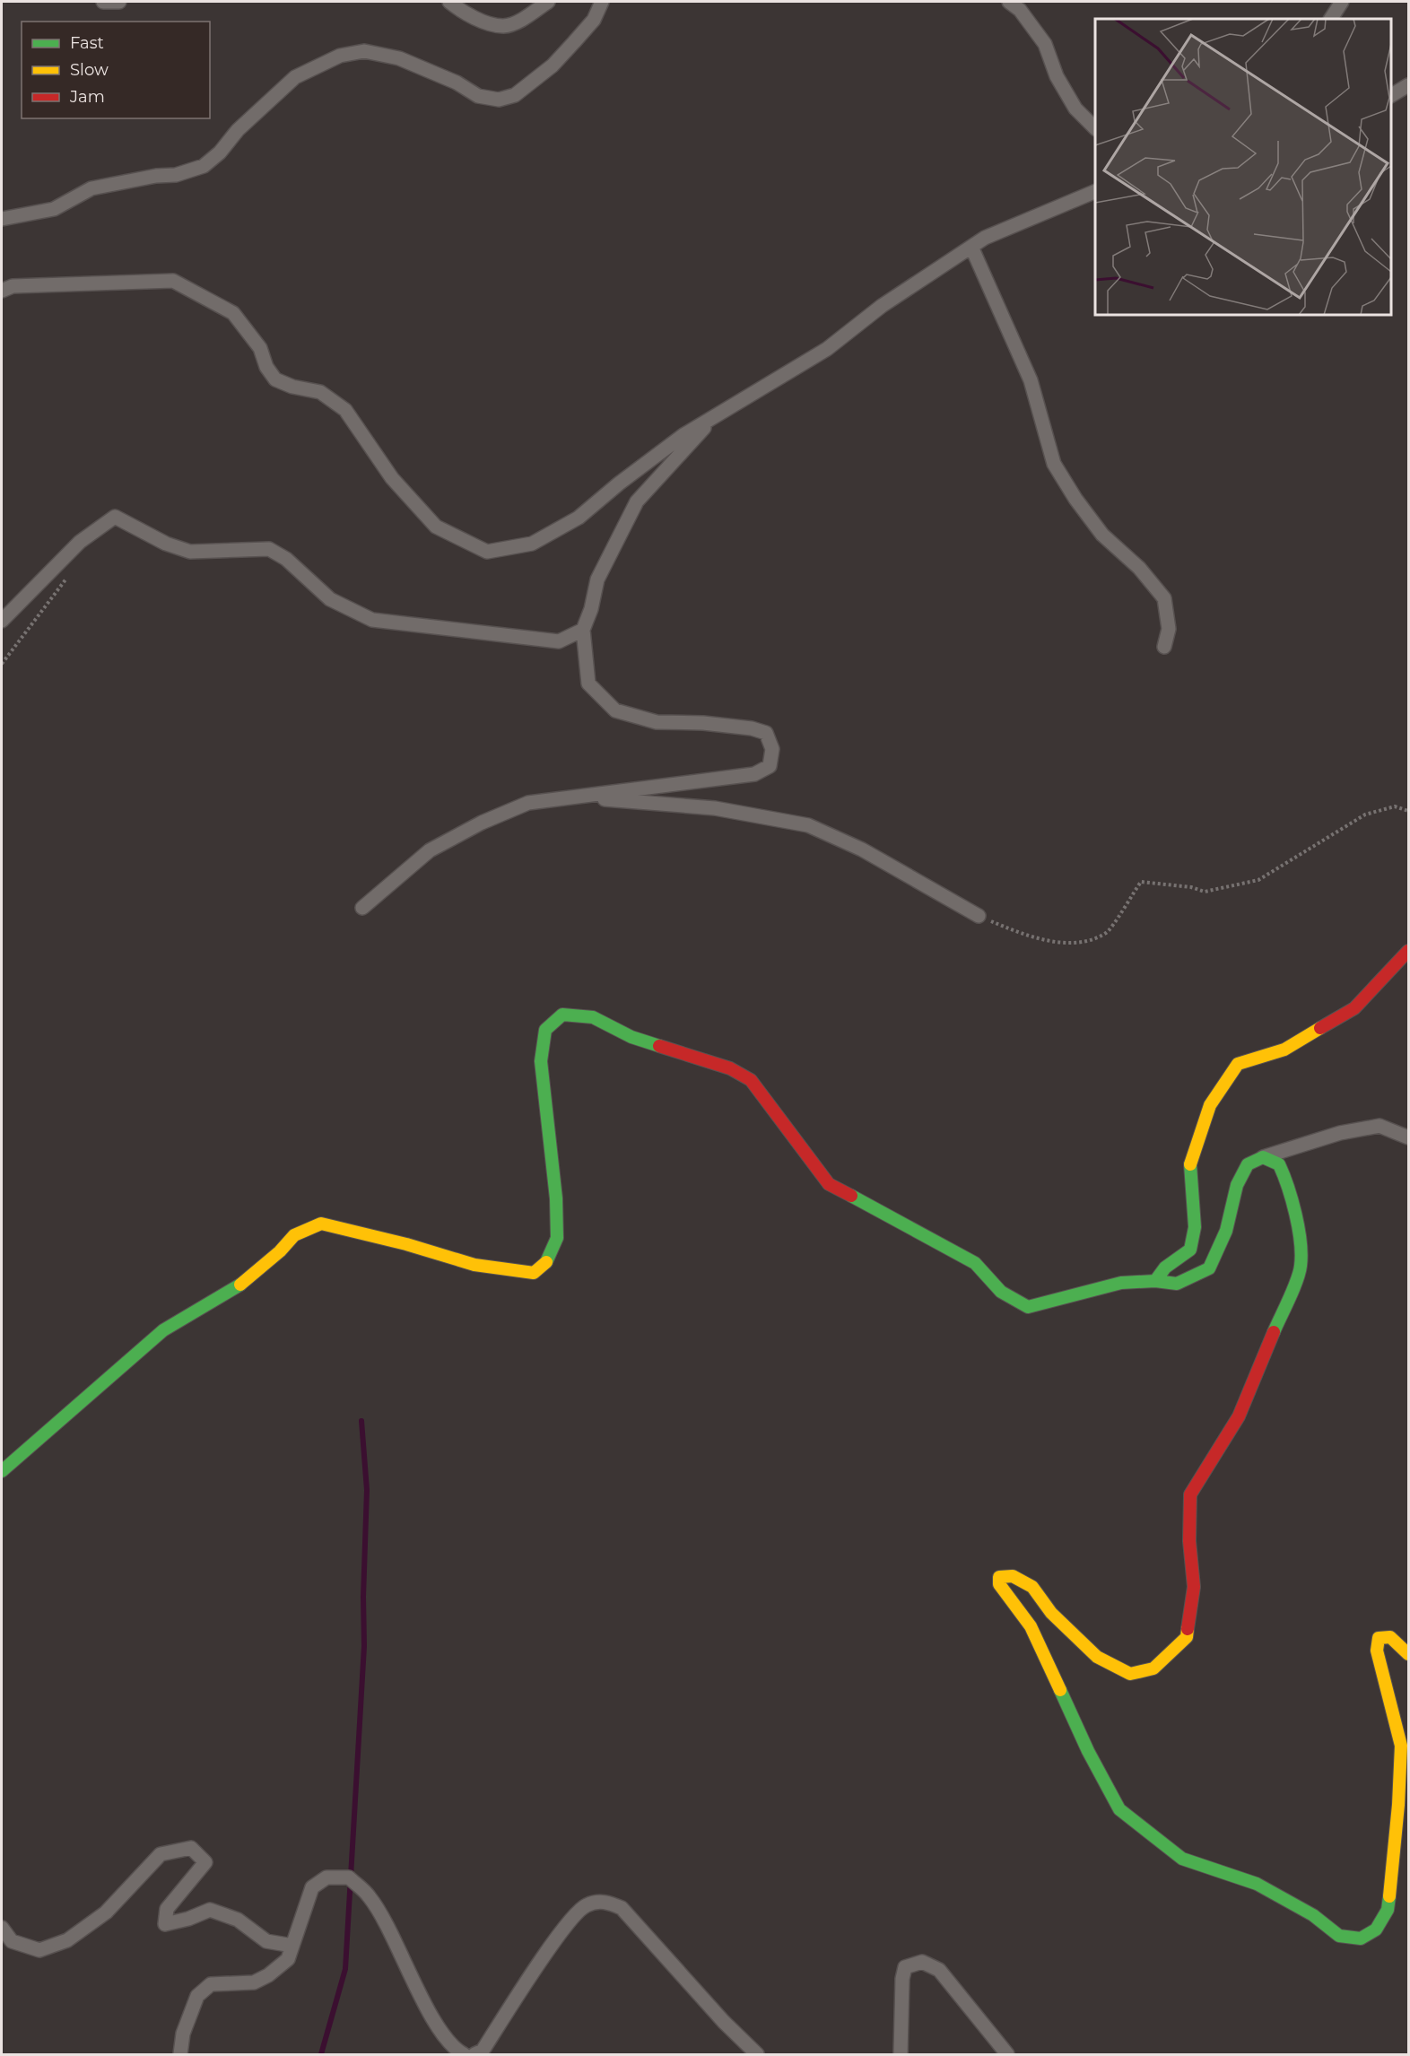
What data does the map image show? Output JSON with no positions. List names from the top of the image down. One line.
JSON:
{"legend":["Fast","Slow","Jam"]}
